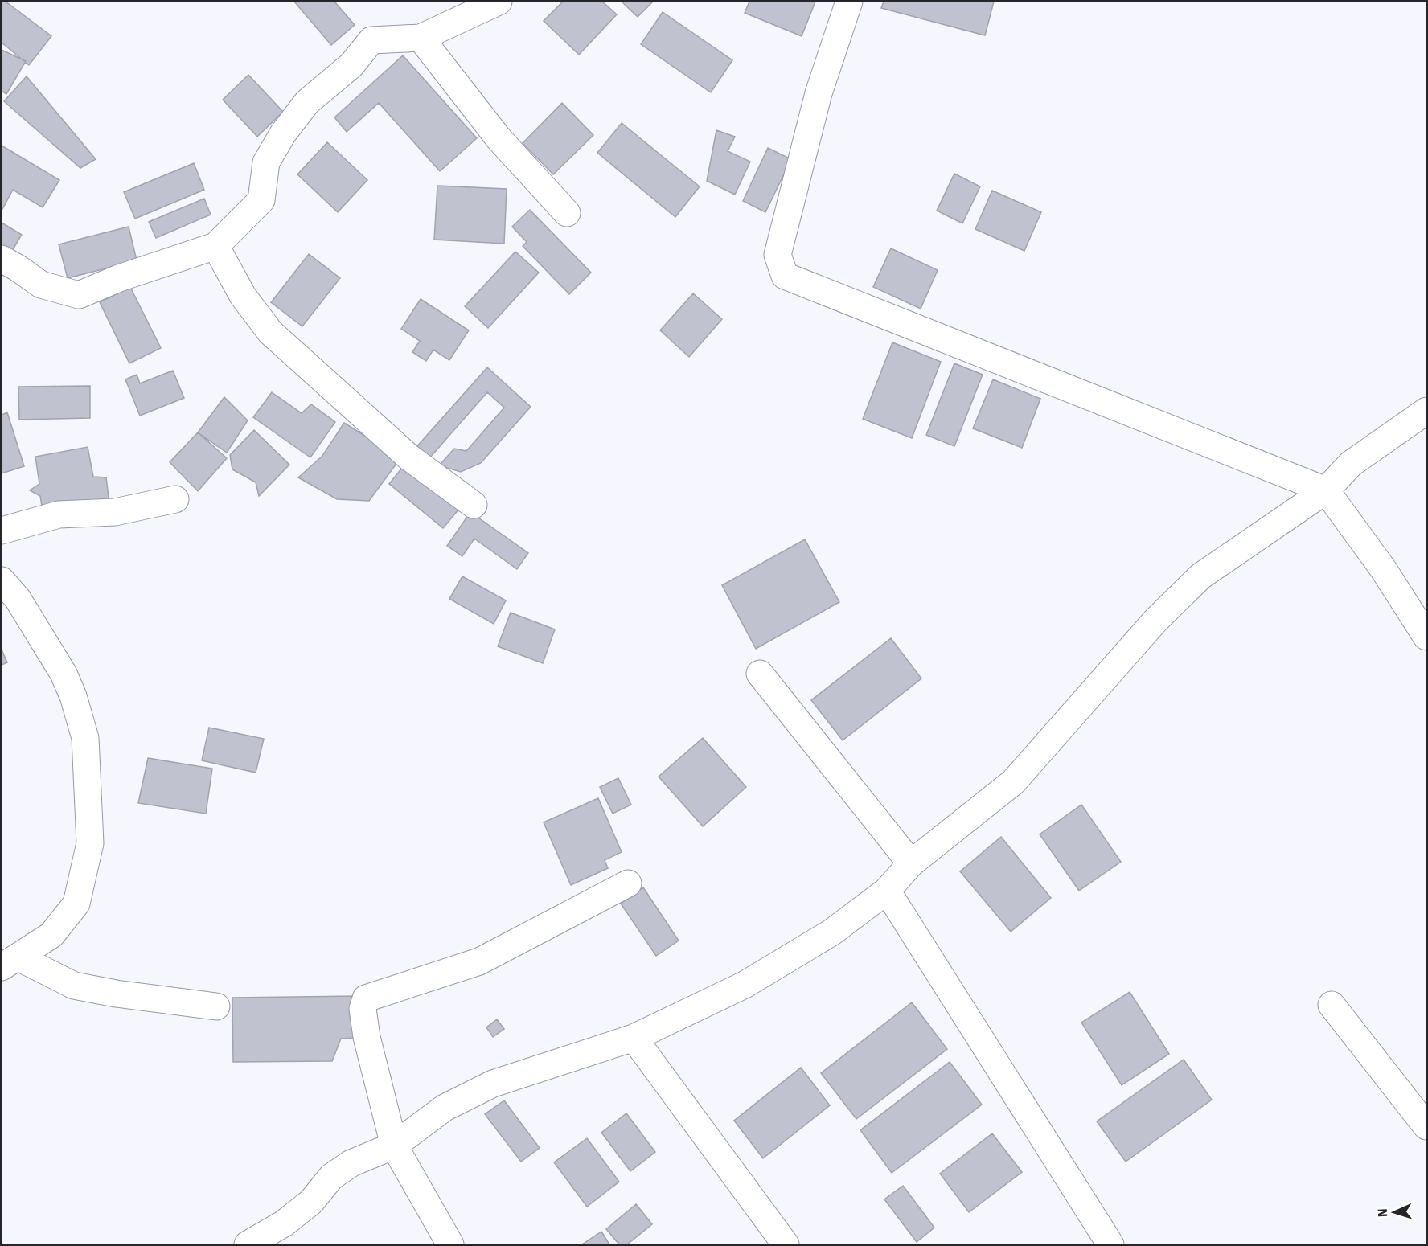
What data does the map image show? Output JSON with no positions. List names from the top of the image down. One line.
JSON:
{"north":"left"}
